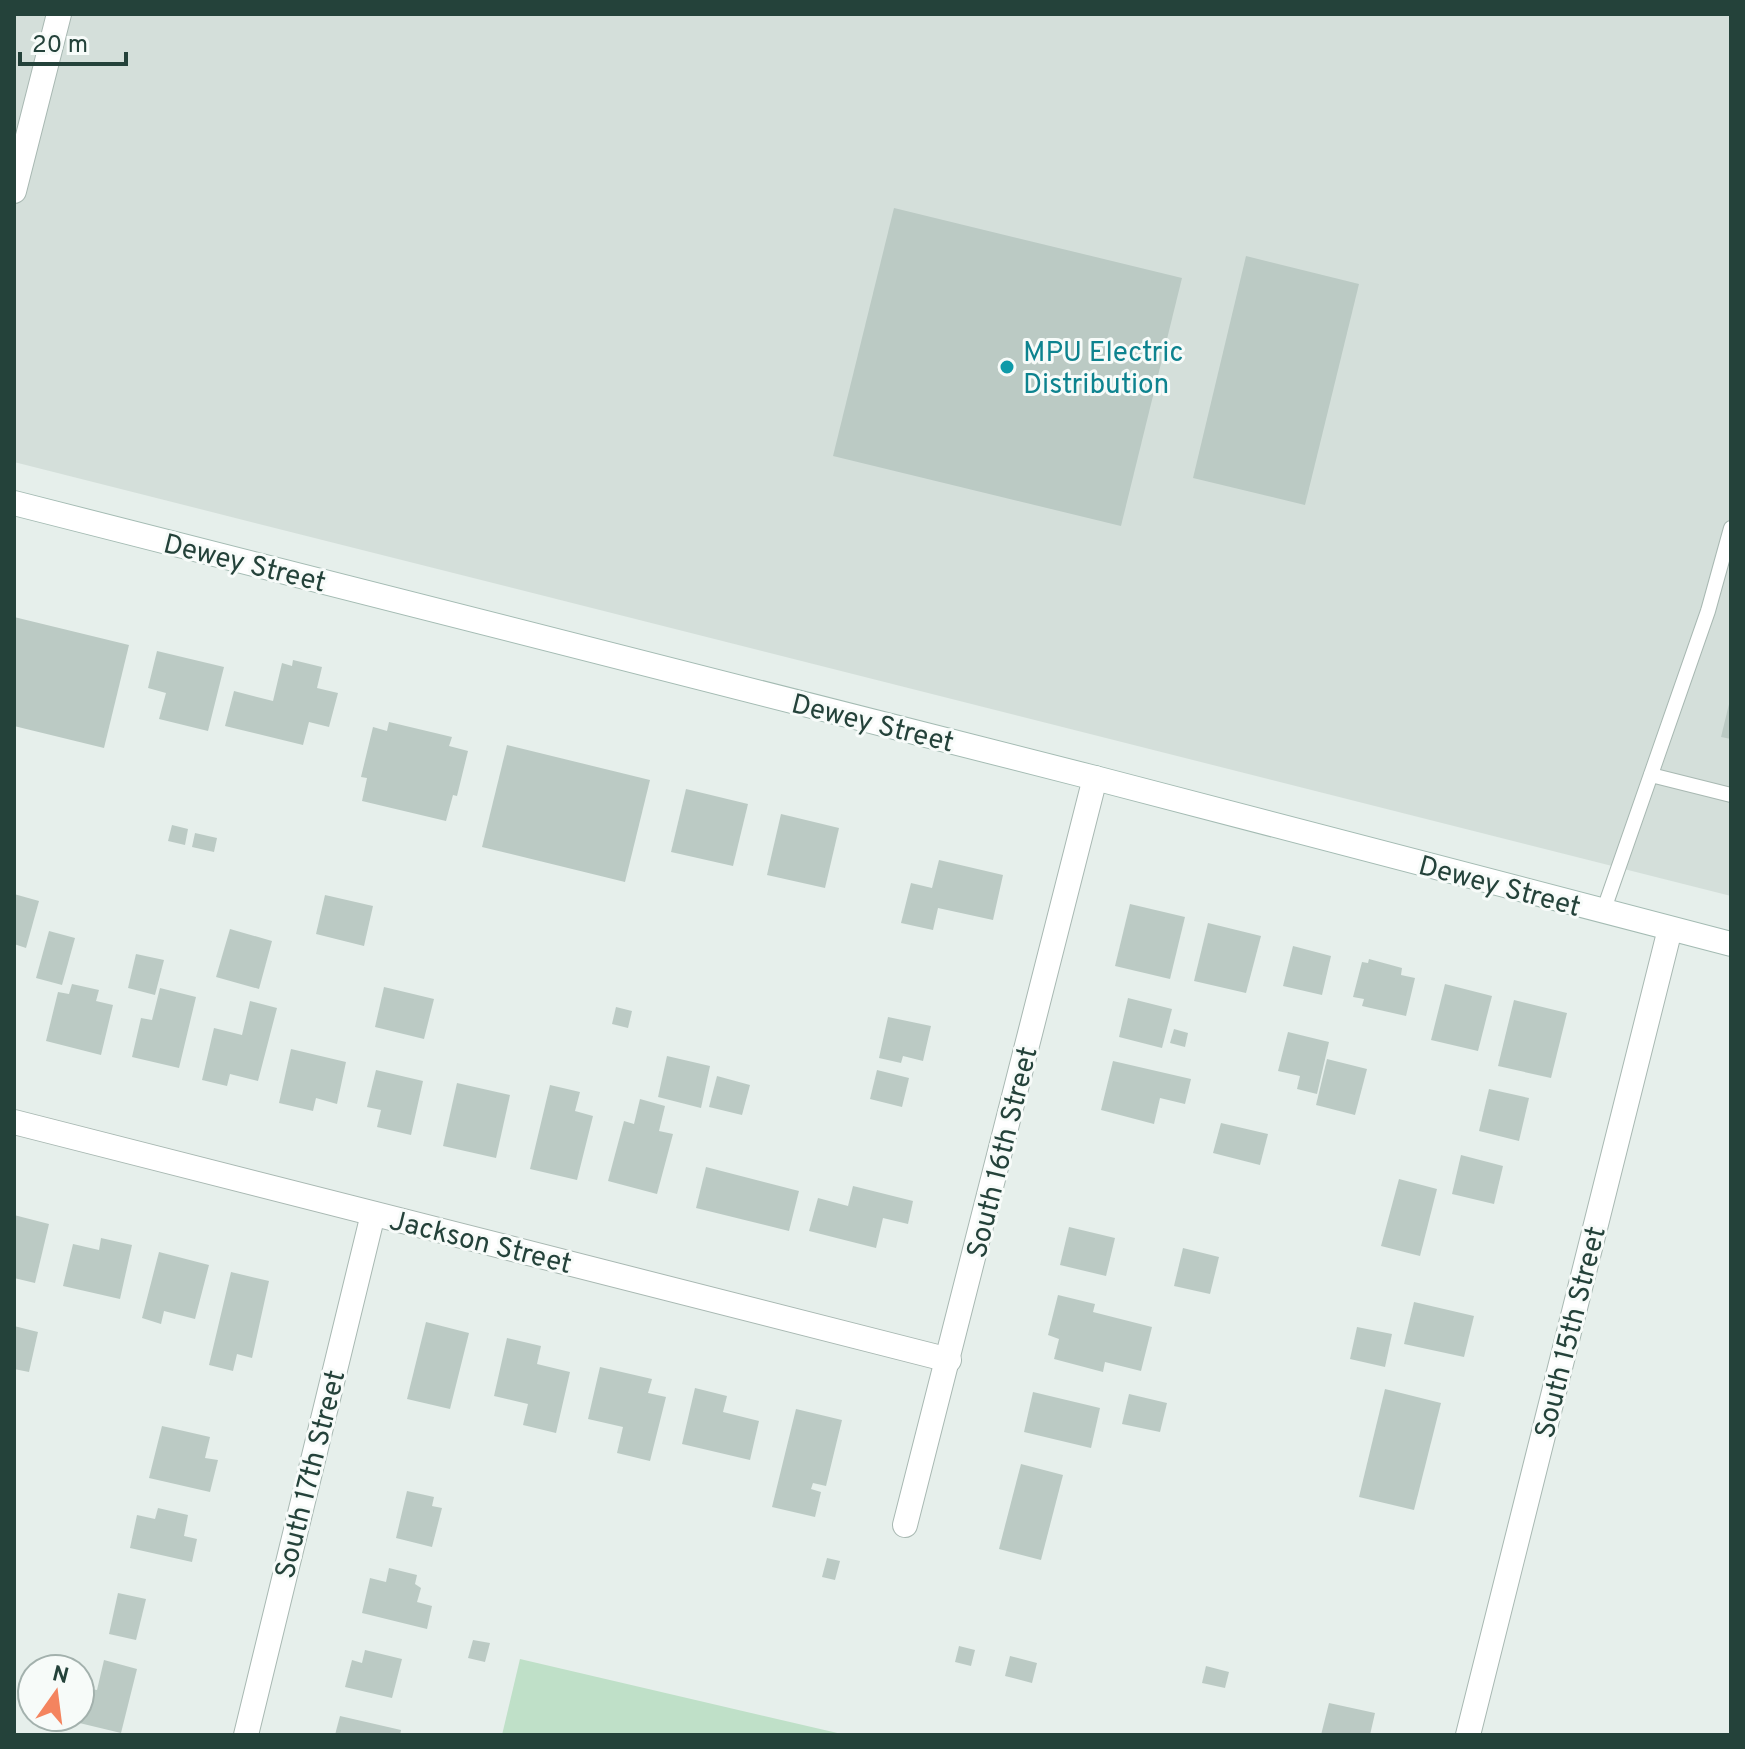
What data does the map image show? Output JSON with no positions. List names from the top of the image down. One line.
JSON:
{"streets":{"street":["Dewey Street","South 16th Street","Jackson Street","South 15th Street","South 17th Street"]},"crossings":[["Dewey Street","South 16th Street"],["Dewey Street","South 15th Street"],["South 16th Street","Jackson Street"],["Jackson Street","South 17th Street"]],"places":["MPU Electric Distribution"],"scale_bar":"20 m","north":"top"}
